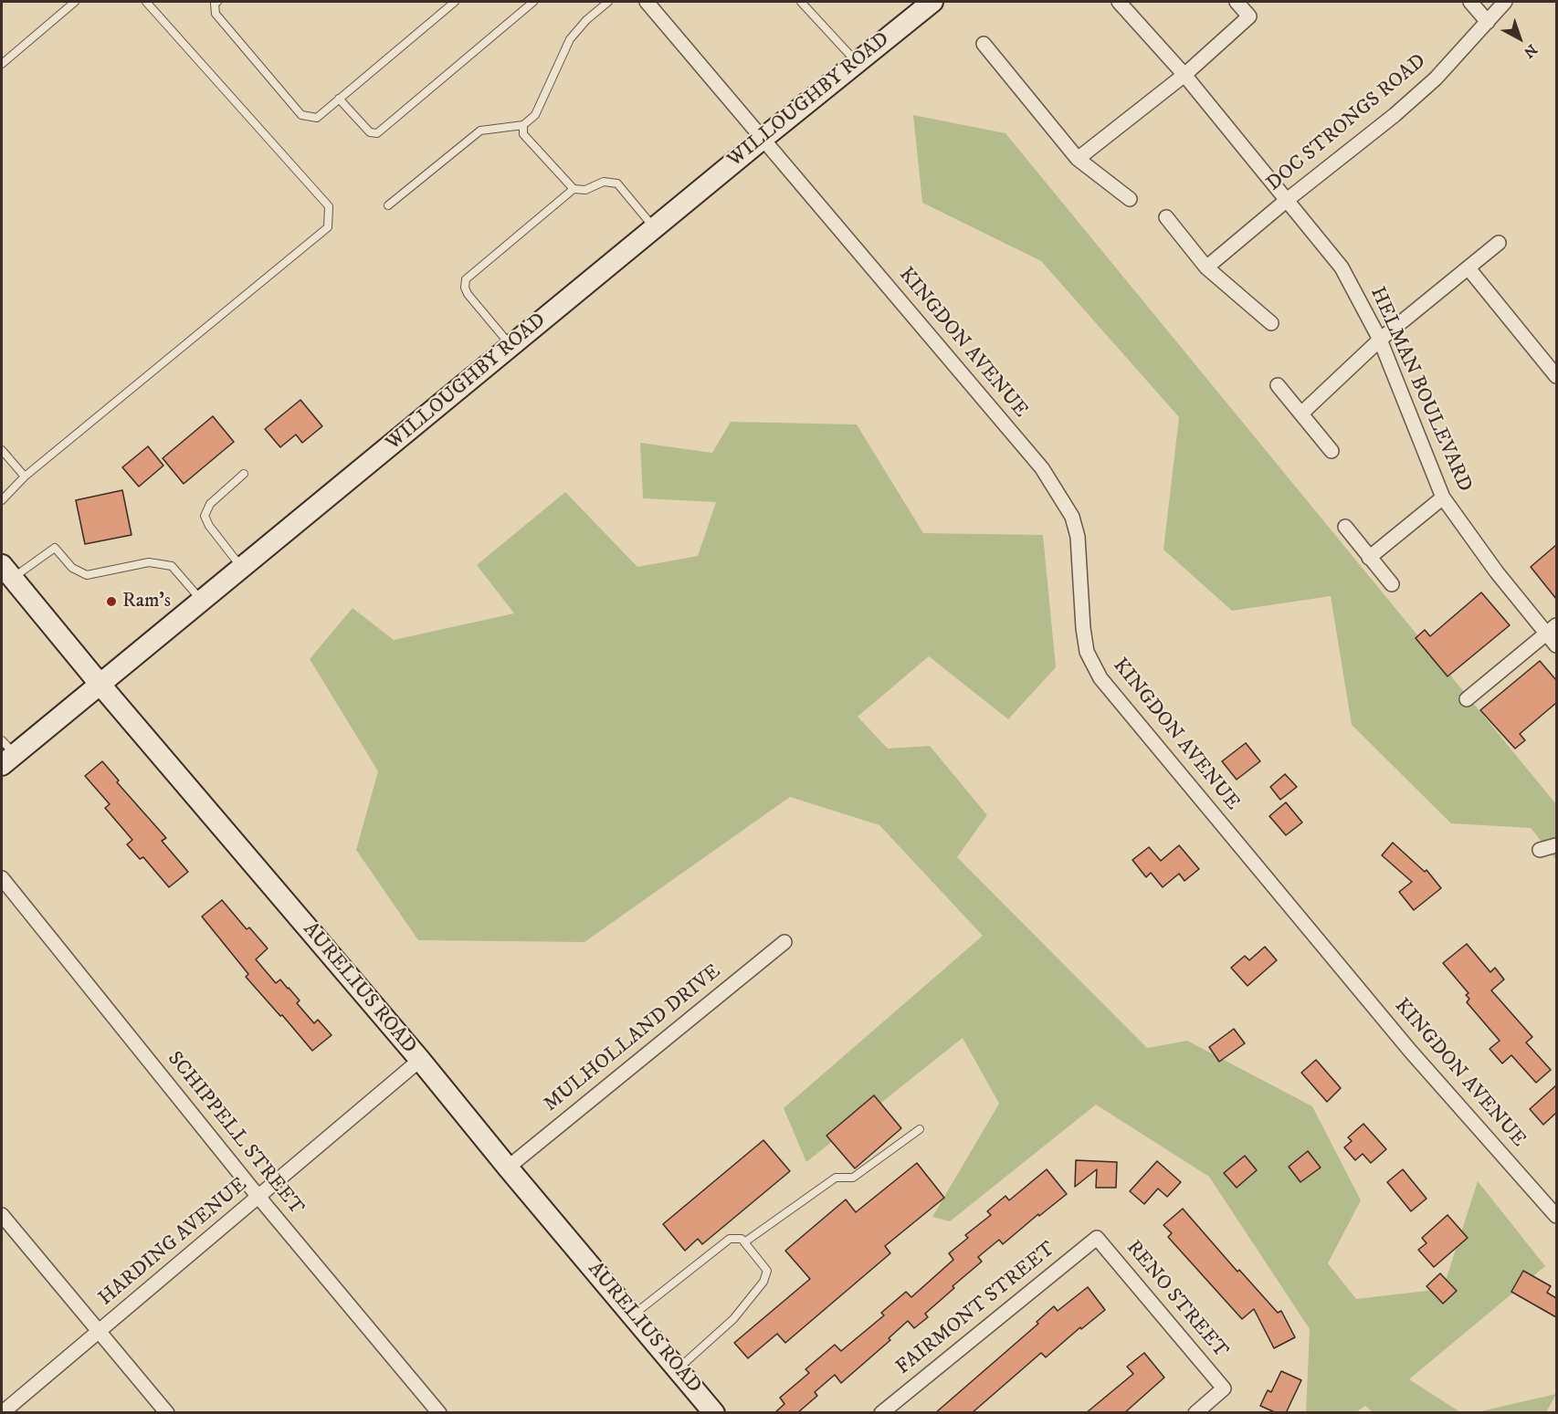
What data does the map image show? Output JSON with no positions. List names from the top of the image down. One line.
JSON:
{"streets":{"street":["WILLOUGHBY ROAD","DOC STRONGS ROAD","KINGDON AVENUE","HELMAN BOULEVARD","AURELIUS ROAD","MULHOLLAND DRIVE","SCHIPPELL STREET","HARDING AVENUE","RENO STREET","FAIRMONT STREET"]},"crossings":[["WILLOUGHBY ROAD","KINGDON AVENUE"],["WILLOUGHBY ROAD","AURELIUS ROAD"],["DOC STRONGS ROAD","HELMAN BOULEVARD"],["AURELIUS ROAD","MULHOLLAND DRIVE"],["AURELIUS ROAD","HARDING AVENUE"],["SCHIPPELL STREET","HARDING AVENUE"],["RENO STREET","FAIRMONT STREET"]],"places":["Ram's"],"north":"bottom right"}
